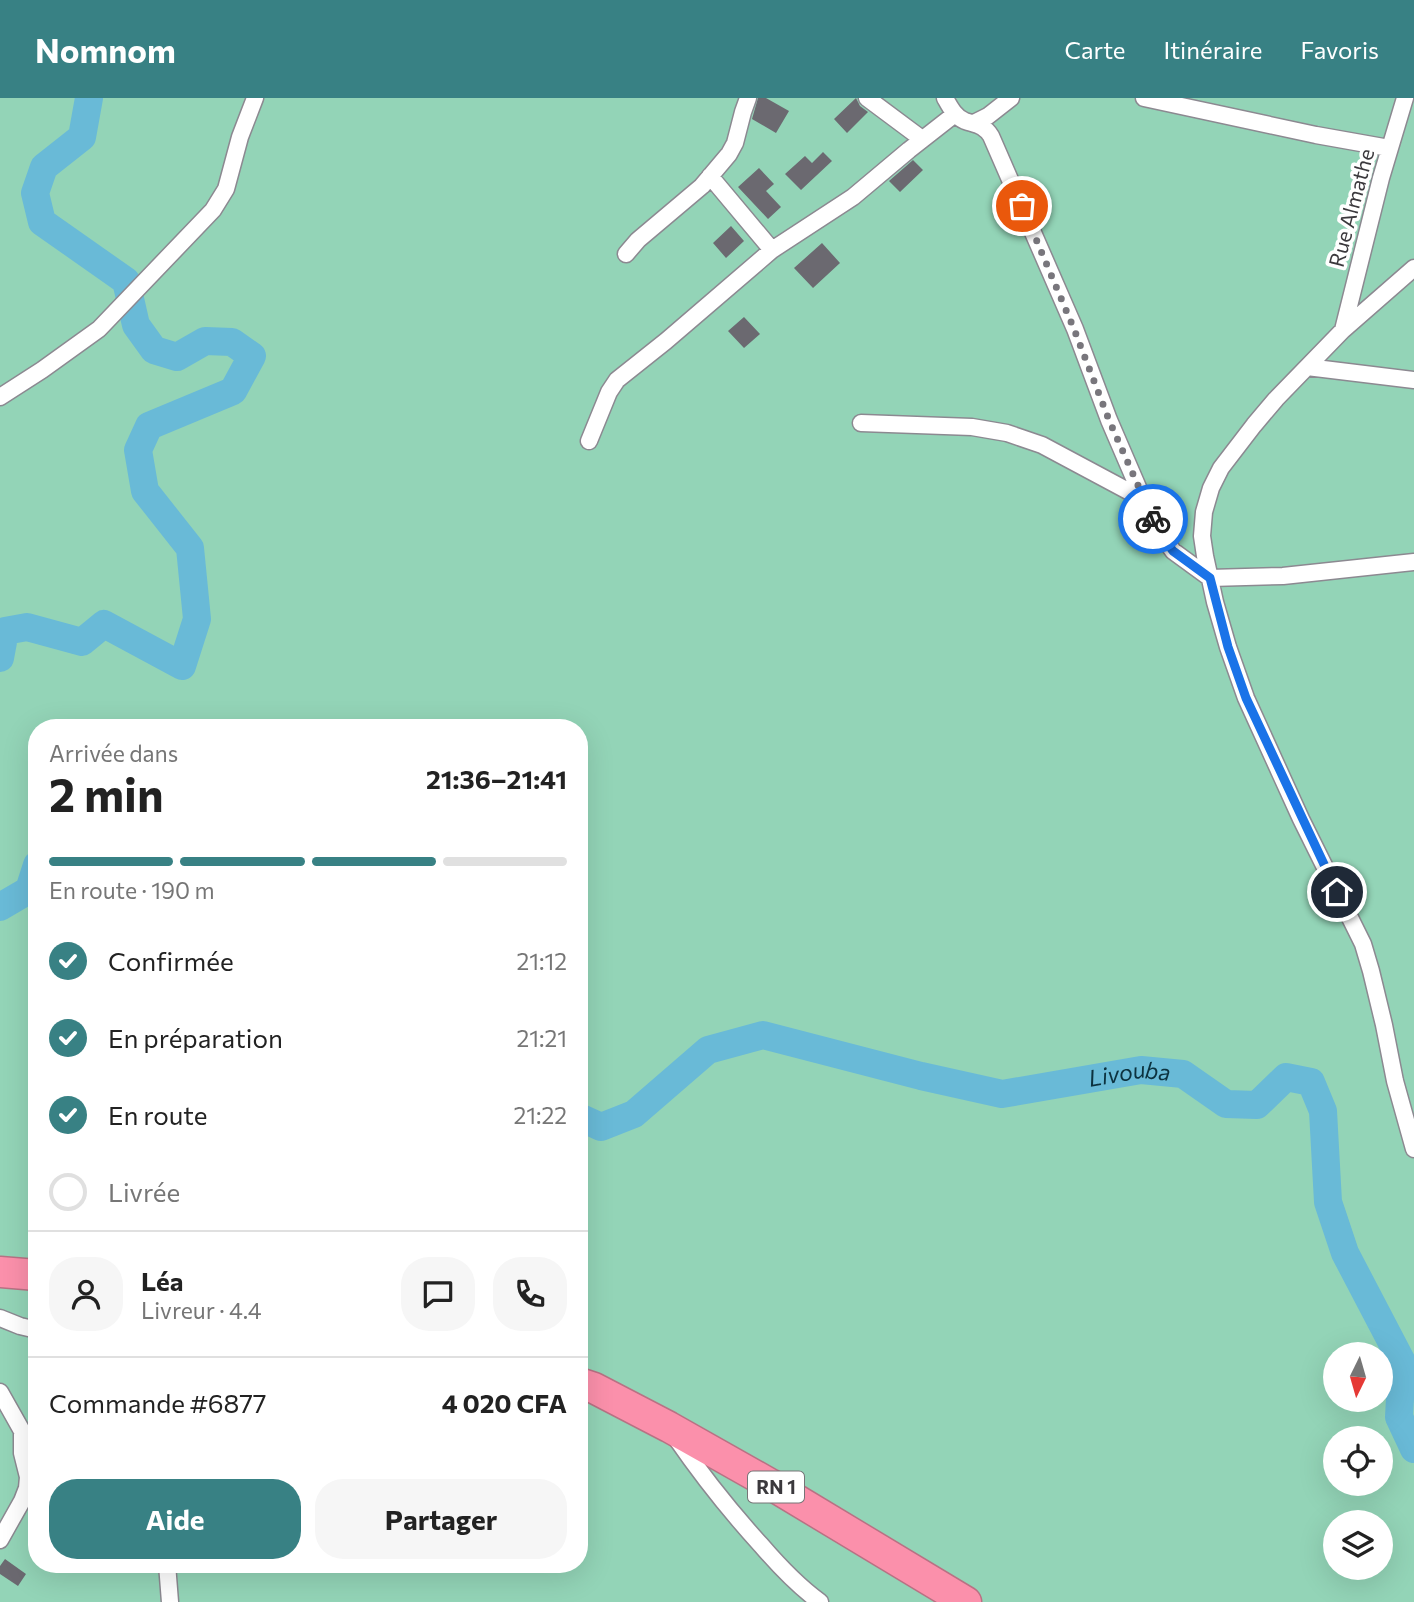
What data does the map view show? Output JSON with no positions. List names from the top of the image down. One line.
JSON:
{"streets":{"highway":["RN 1"],"street":["Rue Almathe"]},"water":["Livouba"],"north":"bottom","page":{"header":"Nomnom","nav":["Carte","Itinéraire","Favoris"],"heading":["2 min","Arrivée dans","21:36–21:41"],"panel":["Léa","Livreur · 4.4","Commande #6877","4 020 CFA"],"bar":"En route · 190 m","list":[["Confirmée","21:12"],["En préparation","21:21"],["En route","21:22"],"Livrée"],"buttons":["Aide","Partager"]}}
